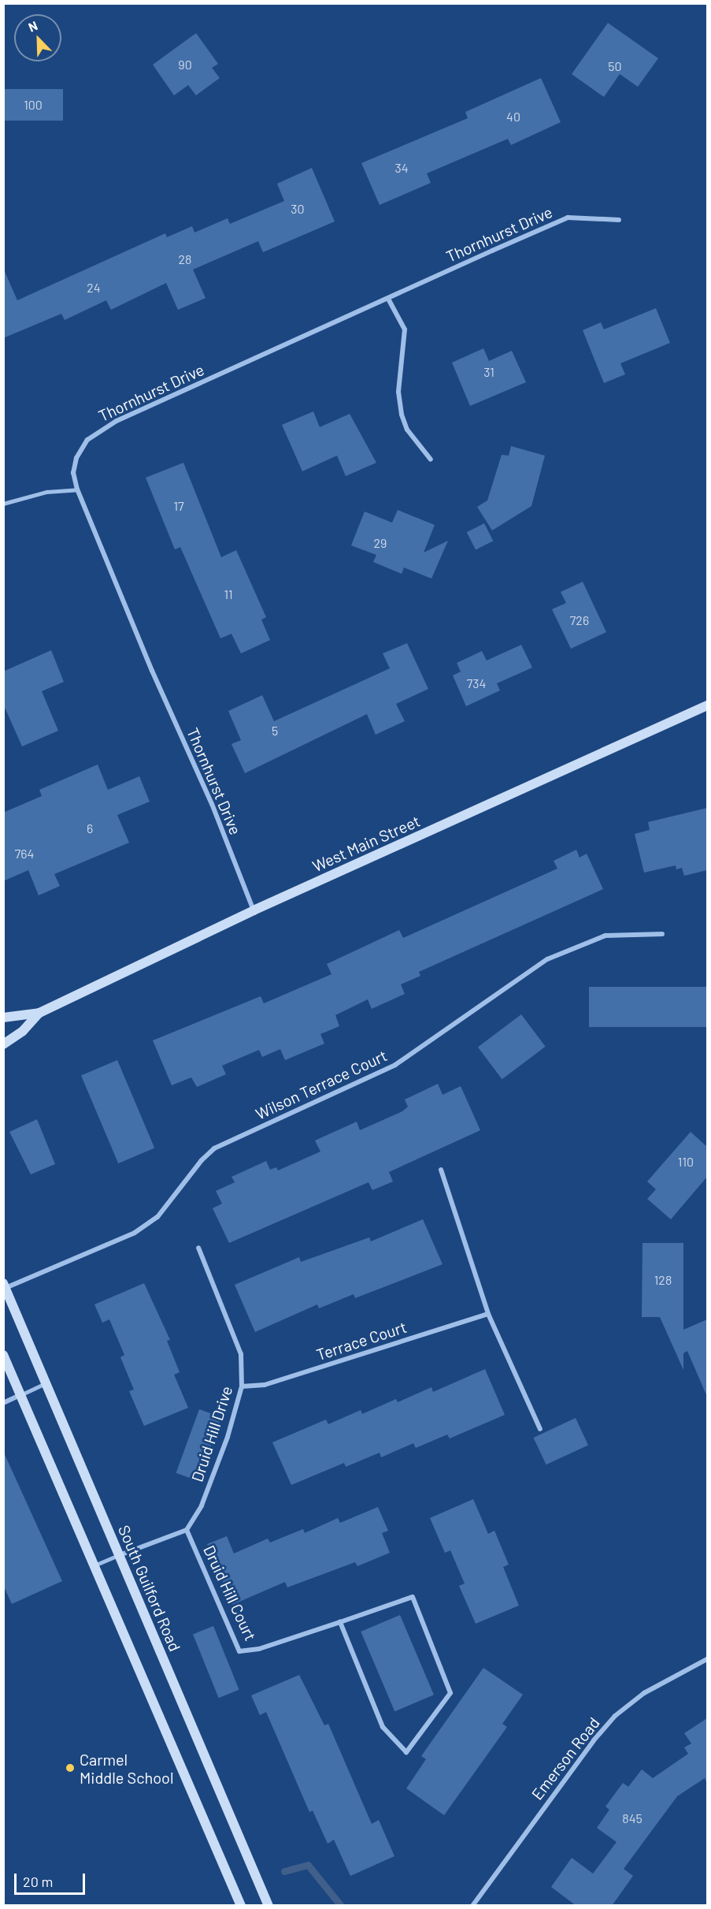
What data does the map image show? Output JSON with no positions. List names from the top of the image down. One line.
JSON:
{"streets":{"main road":["West Main Street","South Guilford Road"],"street":["Thornhurst Drive","Wilson Terrace Court","Terrace Court","Druid Hill Drive","Druid Hill Court","Emerson Road"]},"crossings":[["Thornhurst Drive","West Main Street"],["Wilson Terrace Court","South Guilford Road"],["Terrace Court","Druid Hill Drive"],["Druid Hill Drive","Druid Hill Court"]],"places":["Carmel Middle School"],"house_numbers":["90","50","100","40","34","30","28","24","31","17","29","11","726","734","5","6","764","110","128","845"],"scale_bar":"20 m","north":"top left"}
